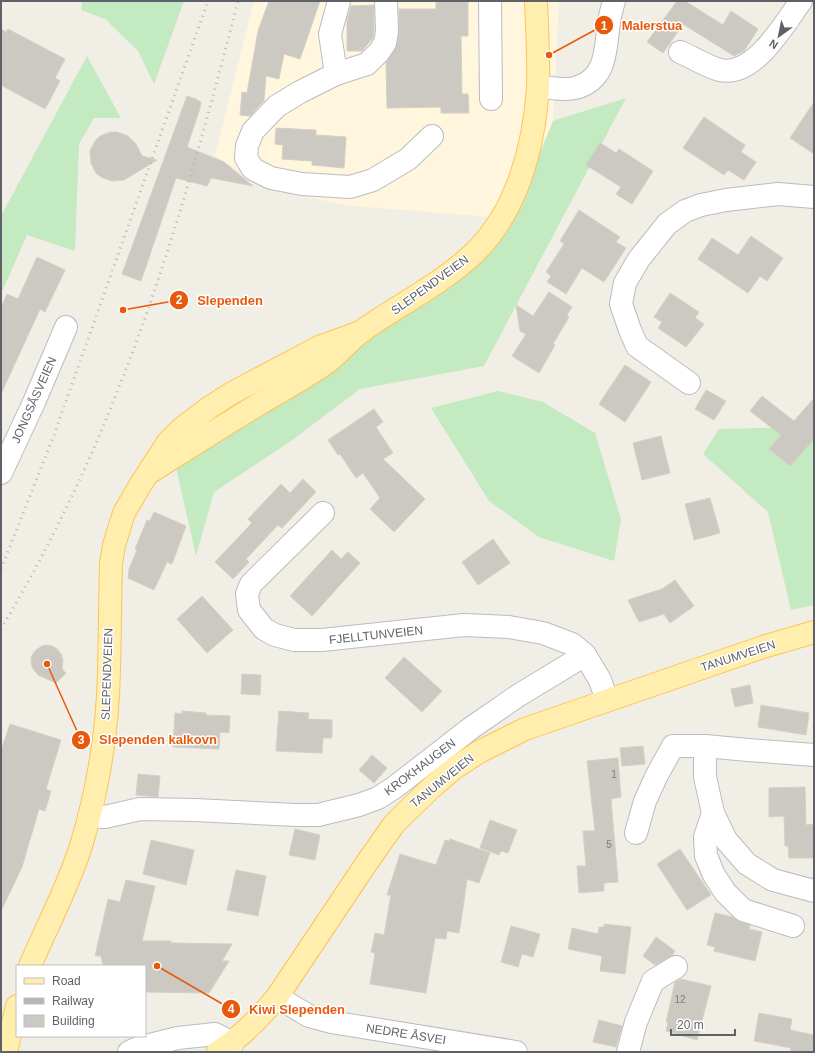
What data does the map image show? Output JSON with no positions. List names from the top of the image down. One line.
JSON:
{"streets":{"main road":["SLEPENDVEIEN","TANUMVEIEN"],"street":["JONGSÅSVEIEN","FJELLTUNVEIEN","KROKHAUGEN","NEDRE ÅSVEI"]},"crossings":[["SLEPENDVEIEN","KROKHAUGEN"],["FJELLTUNVEIEN","TANUMVEIEN"],["FJELLTUNVEIEN","KROKHAUGEN"],["TANUMVEIEN","NEDRE ÅSVEI"]],"places":["Malerstua","Slependen","Slependen kalkovn","Kiwi Slependen"],"house_numbers":["1","5","12"],"legend":["Road","Railway","Building"],"scale_bar":"20 m","north":"bottom left"}
